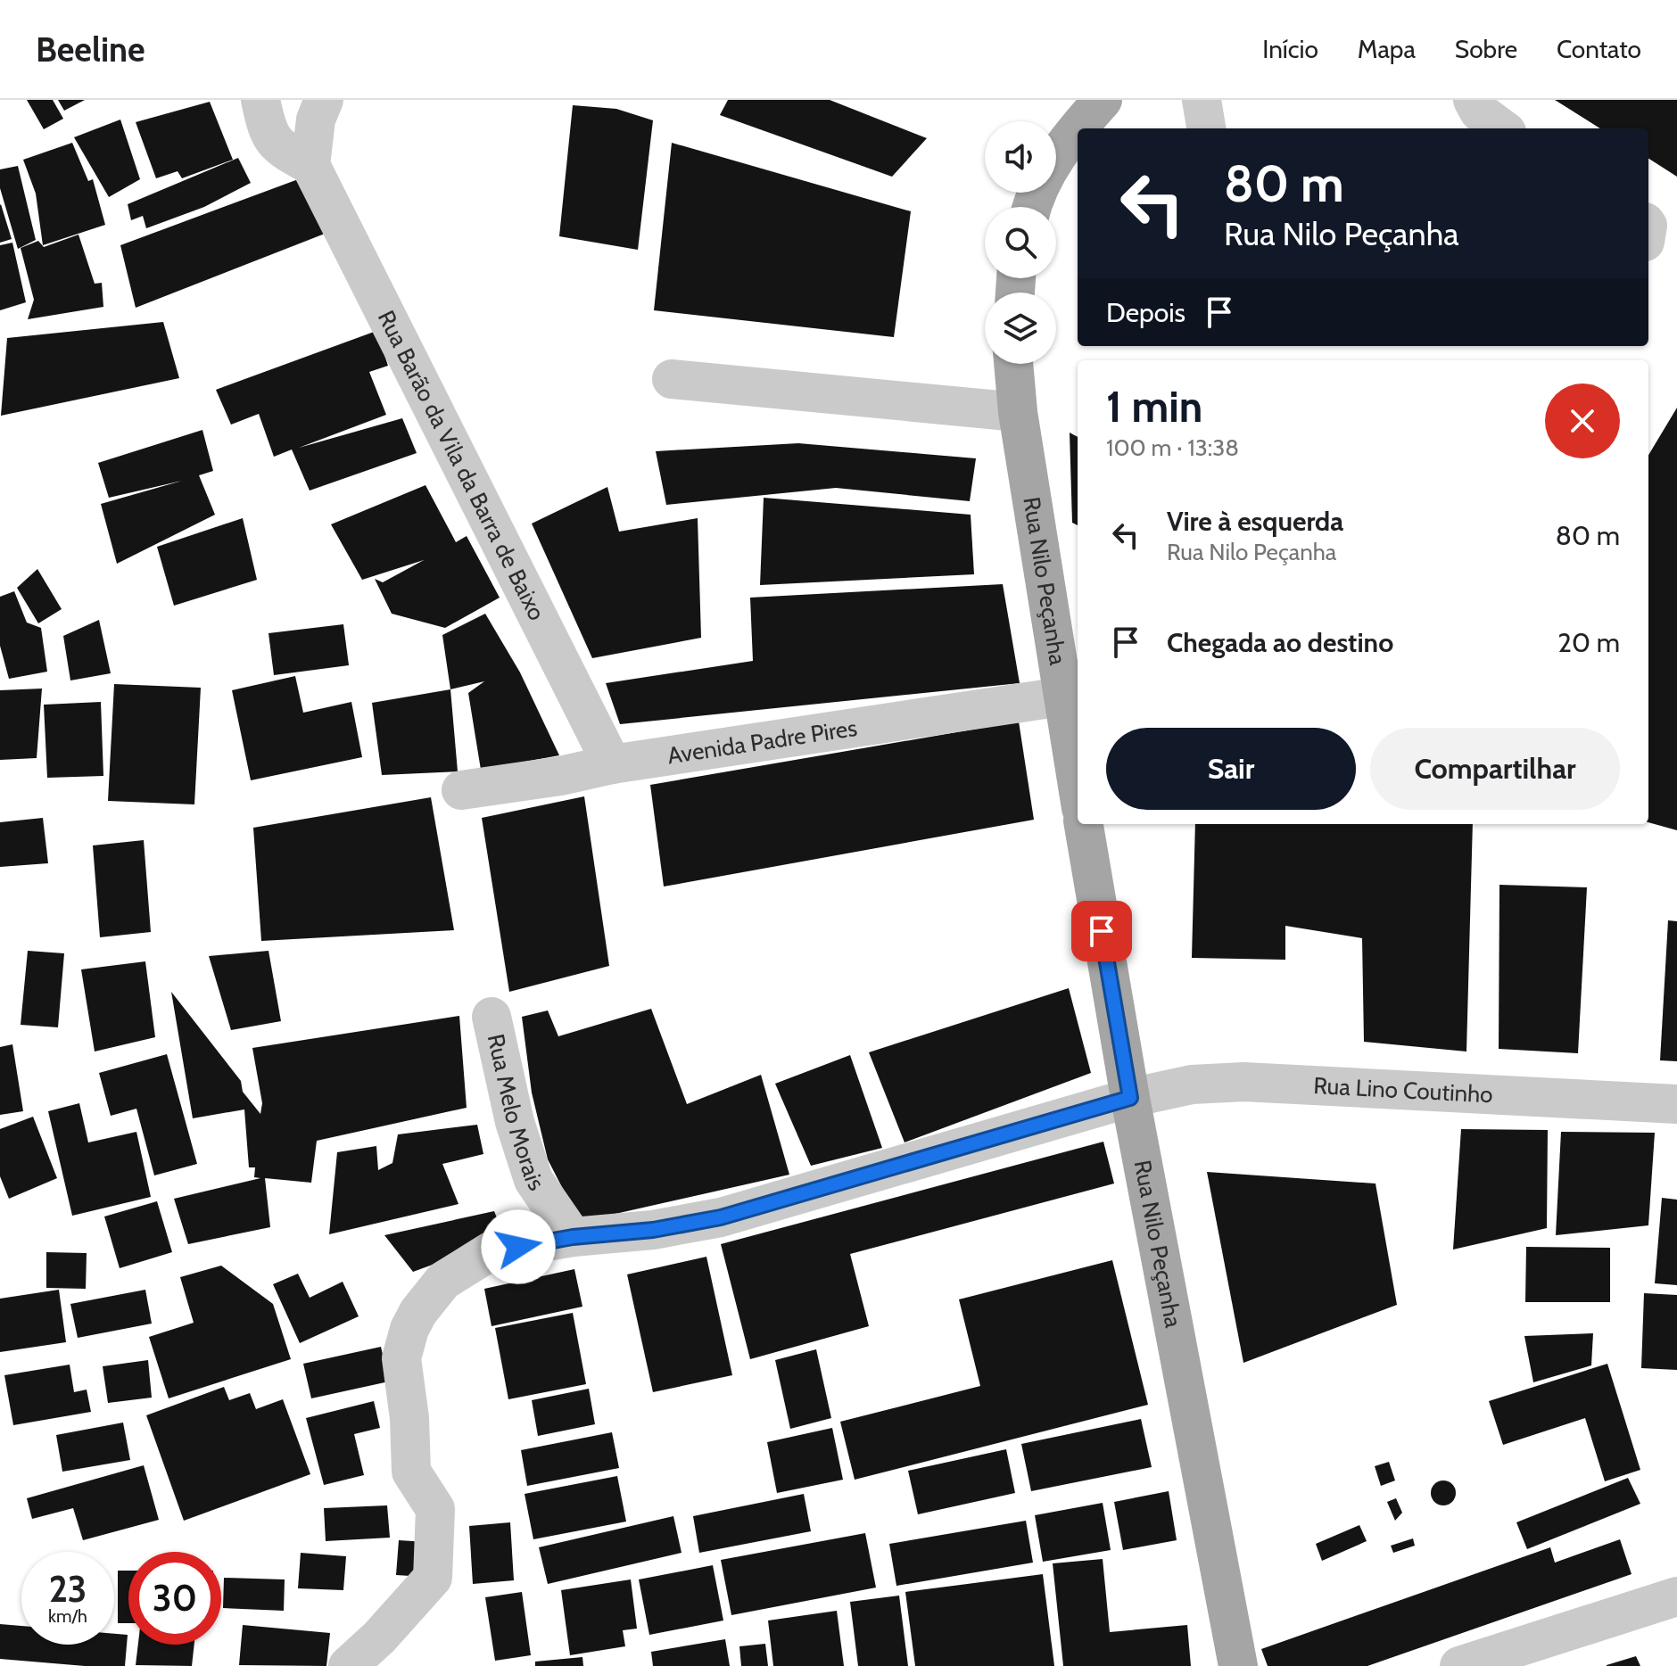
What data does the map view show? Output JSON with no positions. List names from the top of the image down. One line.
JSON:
{"streets":{"main road":["Rua Nilo Peçanha"],"street":["Rua Barão da Vila da Barra de Baixo","Avenida Padre Pires","Rua Lino Coutinho","Rua Melo Morais"]},"crossings":[["Rua Barão da Vila da Barra de Baixo","Avenida Padre Pires"],["Rua Nilo Peçanha","Avenida Padre Pires"],["Rua Nilo Peçanha","Rua Lino Coutinho"],["Rua Lino Coutinho","Rua Melo Morais"]],"page":{"header":"Beeline","nav":["Início","Mapa","Sobre","Contato"],"turn":["80 m","Rua Nilo Peçanha"],"then":"Depois","heading":["1 min","100 m · 13:38"],"list":[{"name":"Vire à esquerda","note":"Rua Nilo Peçanha","value":"80 m"},{"name":"Chegada ao destino","value":"20 m"}],"buttons":["Sair","Compartilhar"],"speed":"23 km/h","limit":"30"}}
